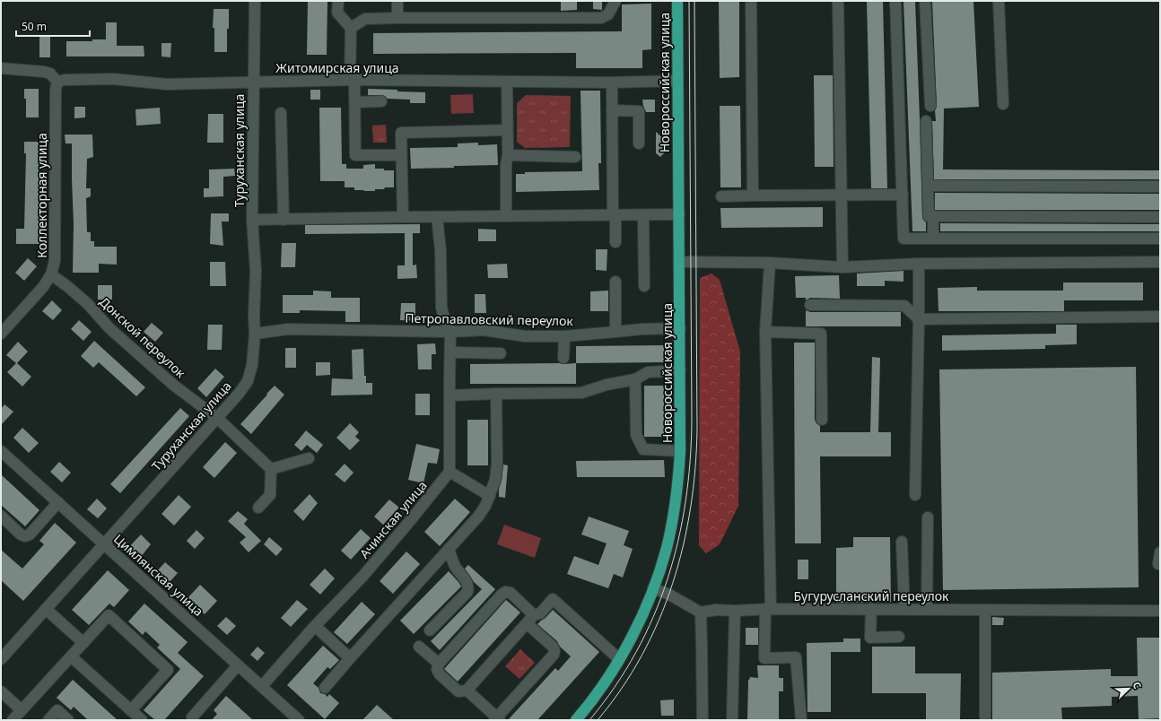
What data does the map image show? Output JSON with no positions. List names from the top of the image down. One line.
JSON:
{"streets":{"main road":["Новороссийская улица"],"street":["Житомирская улица","Туруханская улица","Коллекторная улица","Петропавловский переулок","Донской переулок","Ачинская улица","Цимлянская улица","Бугурусланский переулок"]},"crossings":[["Житомирская улица","Новороссийская улица"],["Житомирская улица","Туруханская улица"],["Житомирская улица","Коллекторная улица"],["Новороссийская улица","Петропавловский переулок"],["Туруханская улица","Петропавловский переулок"],["Туруханская улица","Донской переулок"],["Туруханская улица","Цимлянская улица"],["Коллекторная улица","Донской переулок"],["Ачинская улица","Цимлянская улица"]],"scale_bar":"50 m","north":"top right"}
